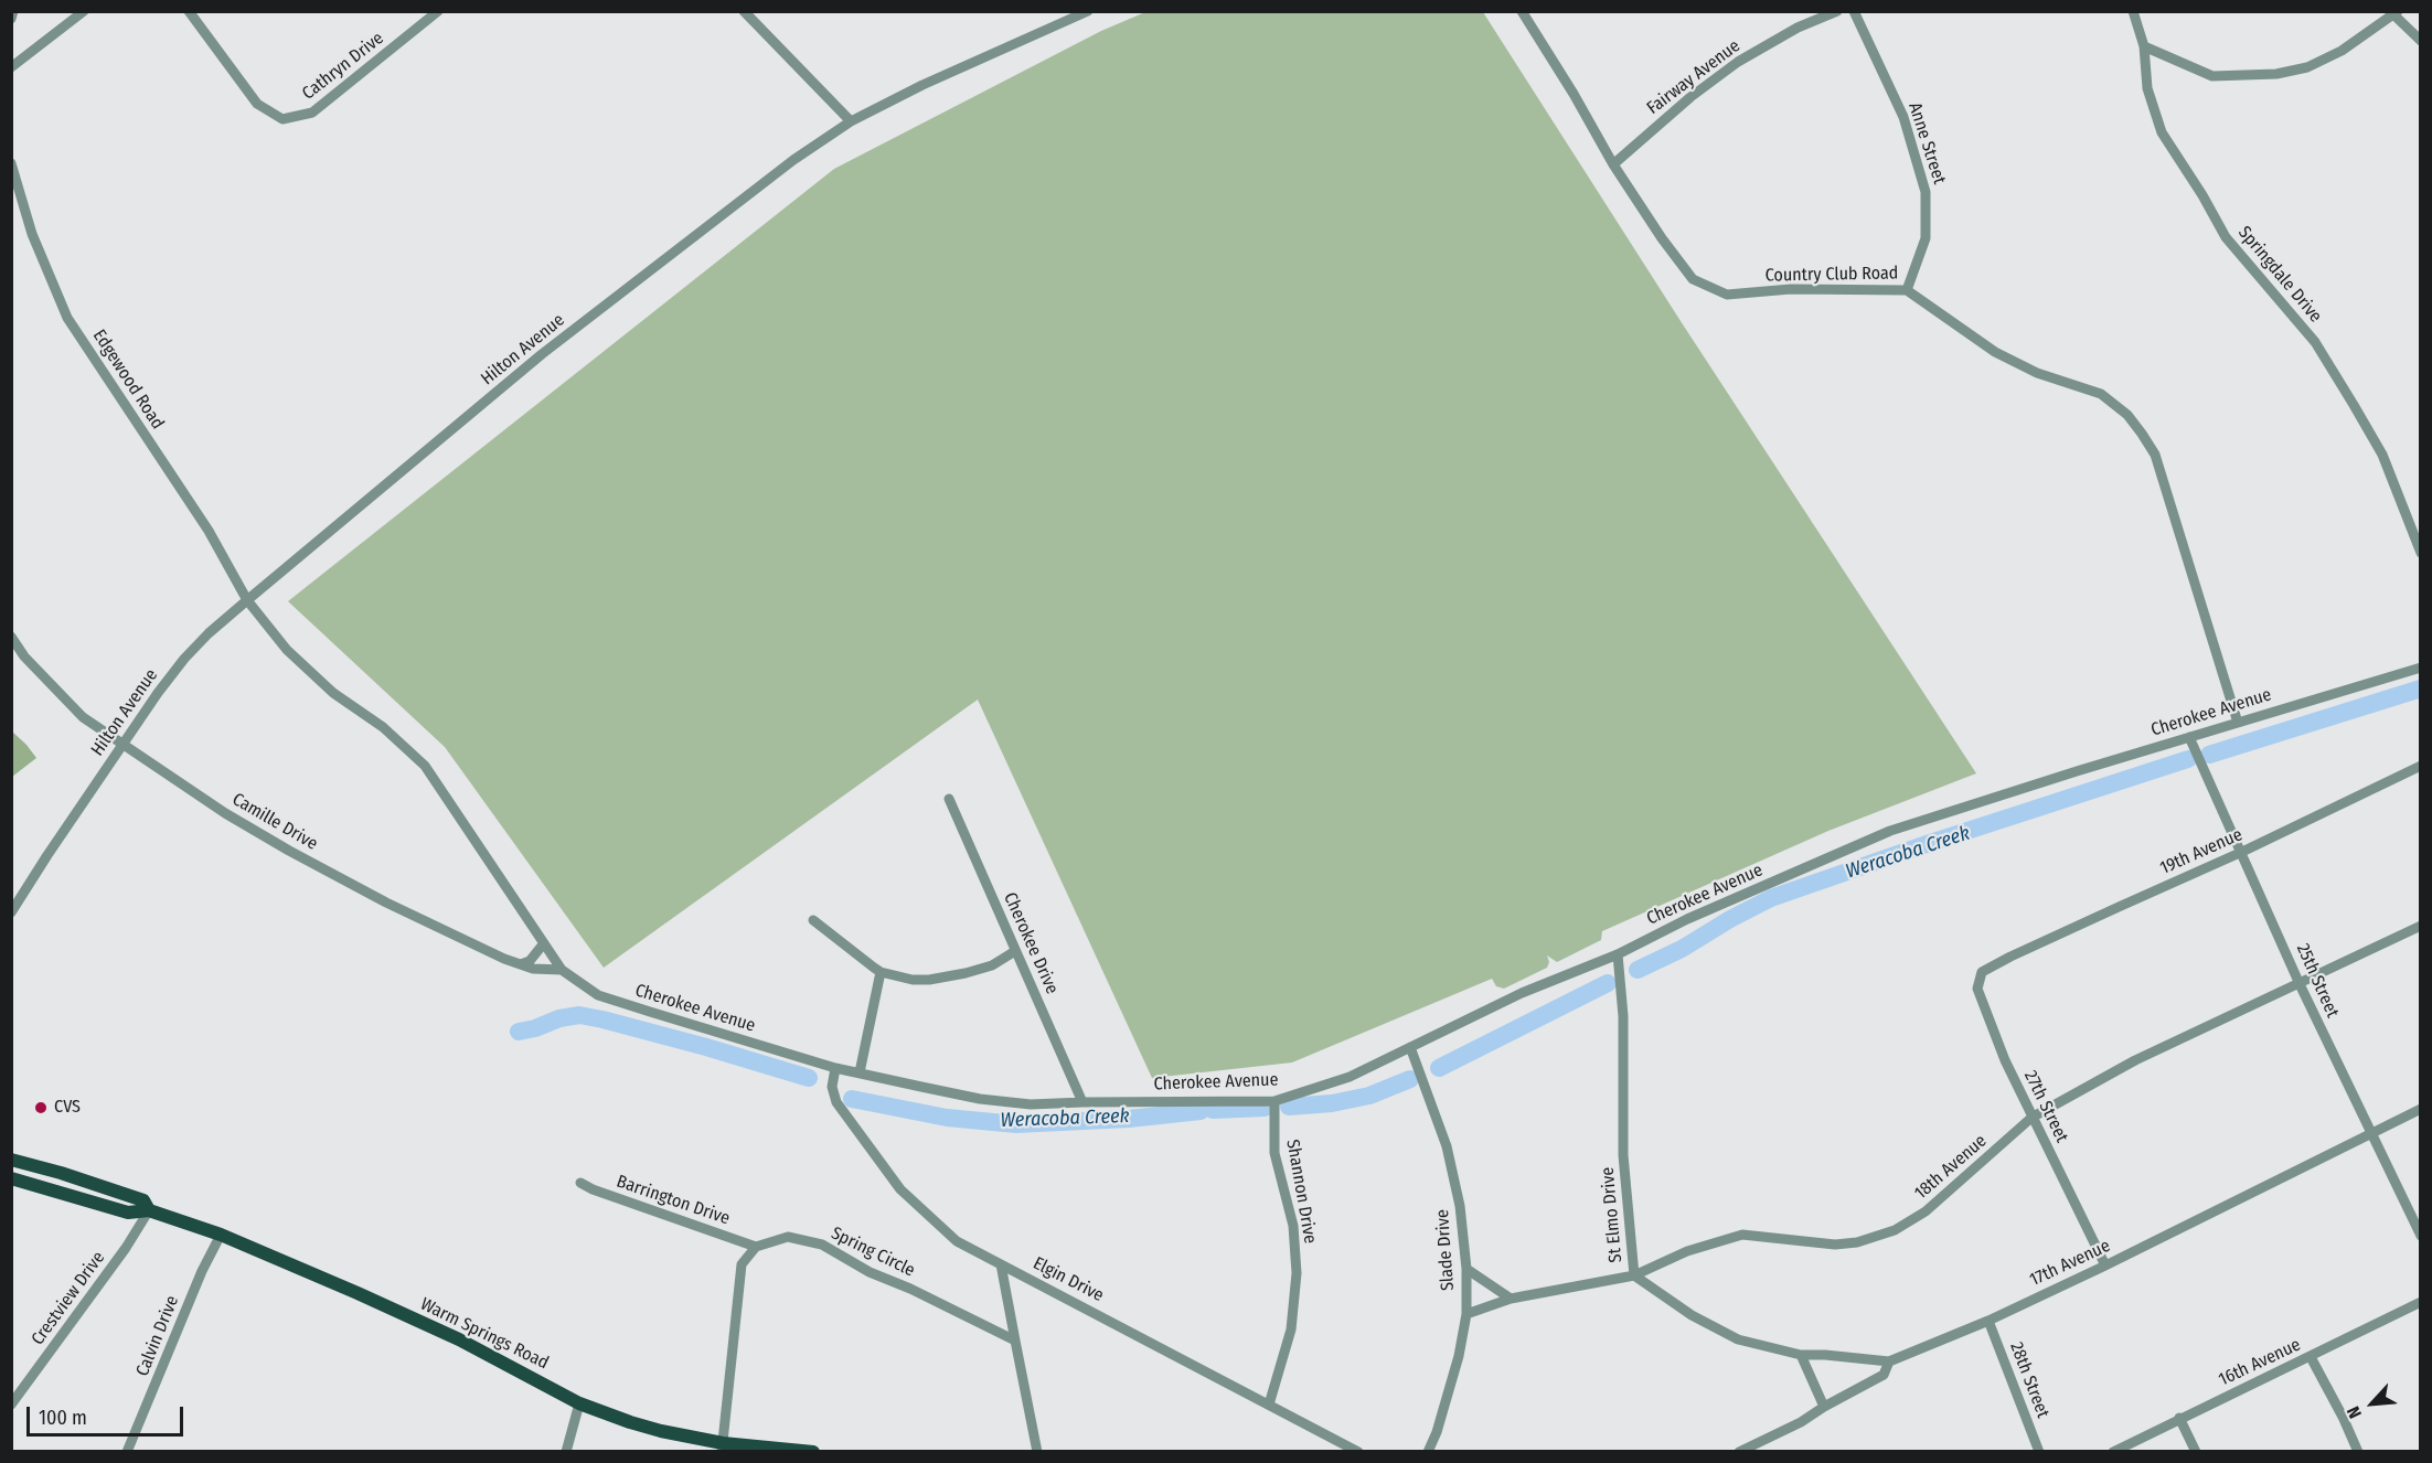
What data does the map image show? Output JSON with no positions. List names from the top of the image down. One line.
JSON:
{"streets":{"main road":["Warm Springs Road"],"street":["Cathryn Drive","Fairway Avenue","Anne Street","Country Club Road","Springdale Drive","Hilton Avenue","Edgewood Road","Cherokee Avenue","Camille Drive","19th Avenue","Cherokee Drive","25th Street","27th Street","18th Avenue","Shannon Drive","Barrington Drive","St Elmo Drive","Slade Drive","Spring Circle","17th Avenue","Elgin Drive","Crestview Drive","Calvin Drive","16th Avenue","28th Street"]},"crossings":[["Fairway Avenue","Country Club Road"],["Anne Street","Country Club Road"],["Country Club Road","Cherokee Avenue"],["Hilton Avenue","Edgewood Road"],["Hilton Avenue","Cherokee Avenue"],["Hilton Avenue","Camille Drive"],["Edgewood Road","Cherokee Avenue"],["Cherokee Avenue","Camille Drive"],["Cherokee Avenue","Cherokee Drive"],["Cherokee Avenue","25th Street"],["Cherokee Avenue","Shannon Drive"],["Cherokee Avenue","St Elmo Drive"],["Cherokee Avenue","Slade Drive"],["Cherokee Avenue","Elgin Drive"],["19th Avenue","25th Street"],["19th Avenue","27th Street"],["25th Street","18th Avenue"],["25th Street","17th Avenue"],["27th Street","18th Avenue"],["27th Street","17th Avenue"],["18th Avenue","St Elmo Drive"],["18th Avenue","Slade Drive"],["Shannon Drive","Elgin Drive"],["Barrington Drive","Spring Circle"],["St Elmo Drive","17th Avenue"],["17th Avenue","28th Street"],["Crestview Drive","Warm Springs Road"],["Warm Springs Road","Calvin Drive"]],"water":["Weracoba Creek"],"places":["CVS"],"scale_bar":"100 m","north":"bottom left"}
